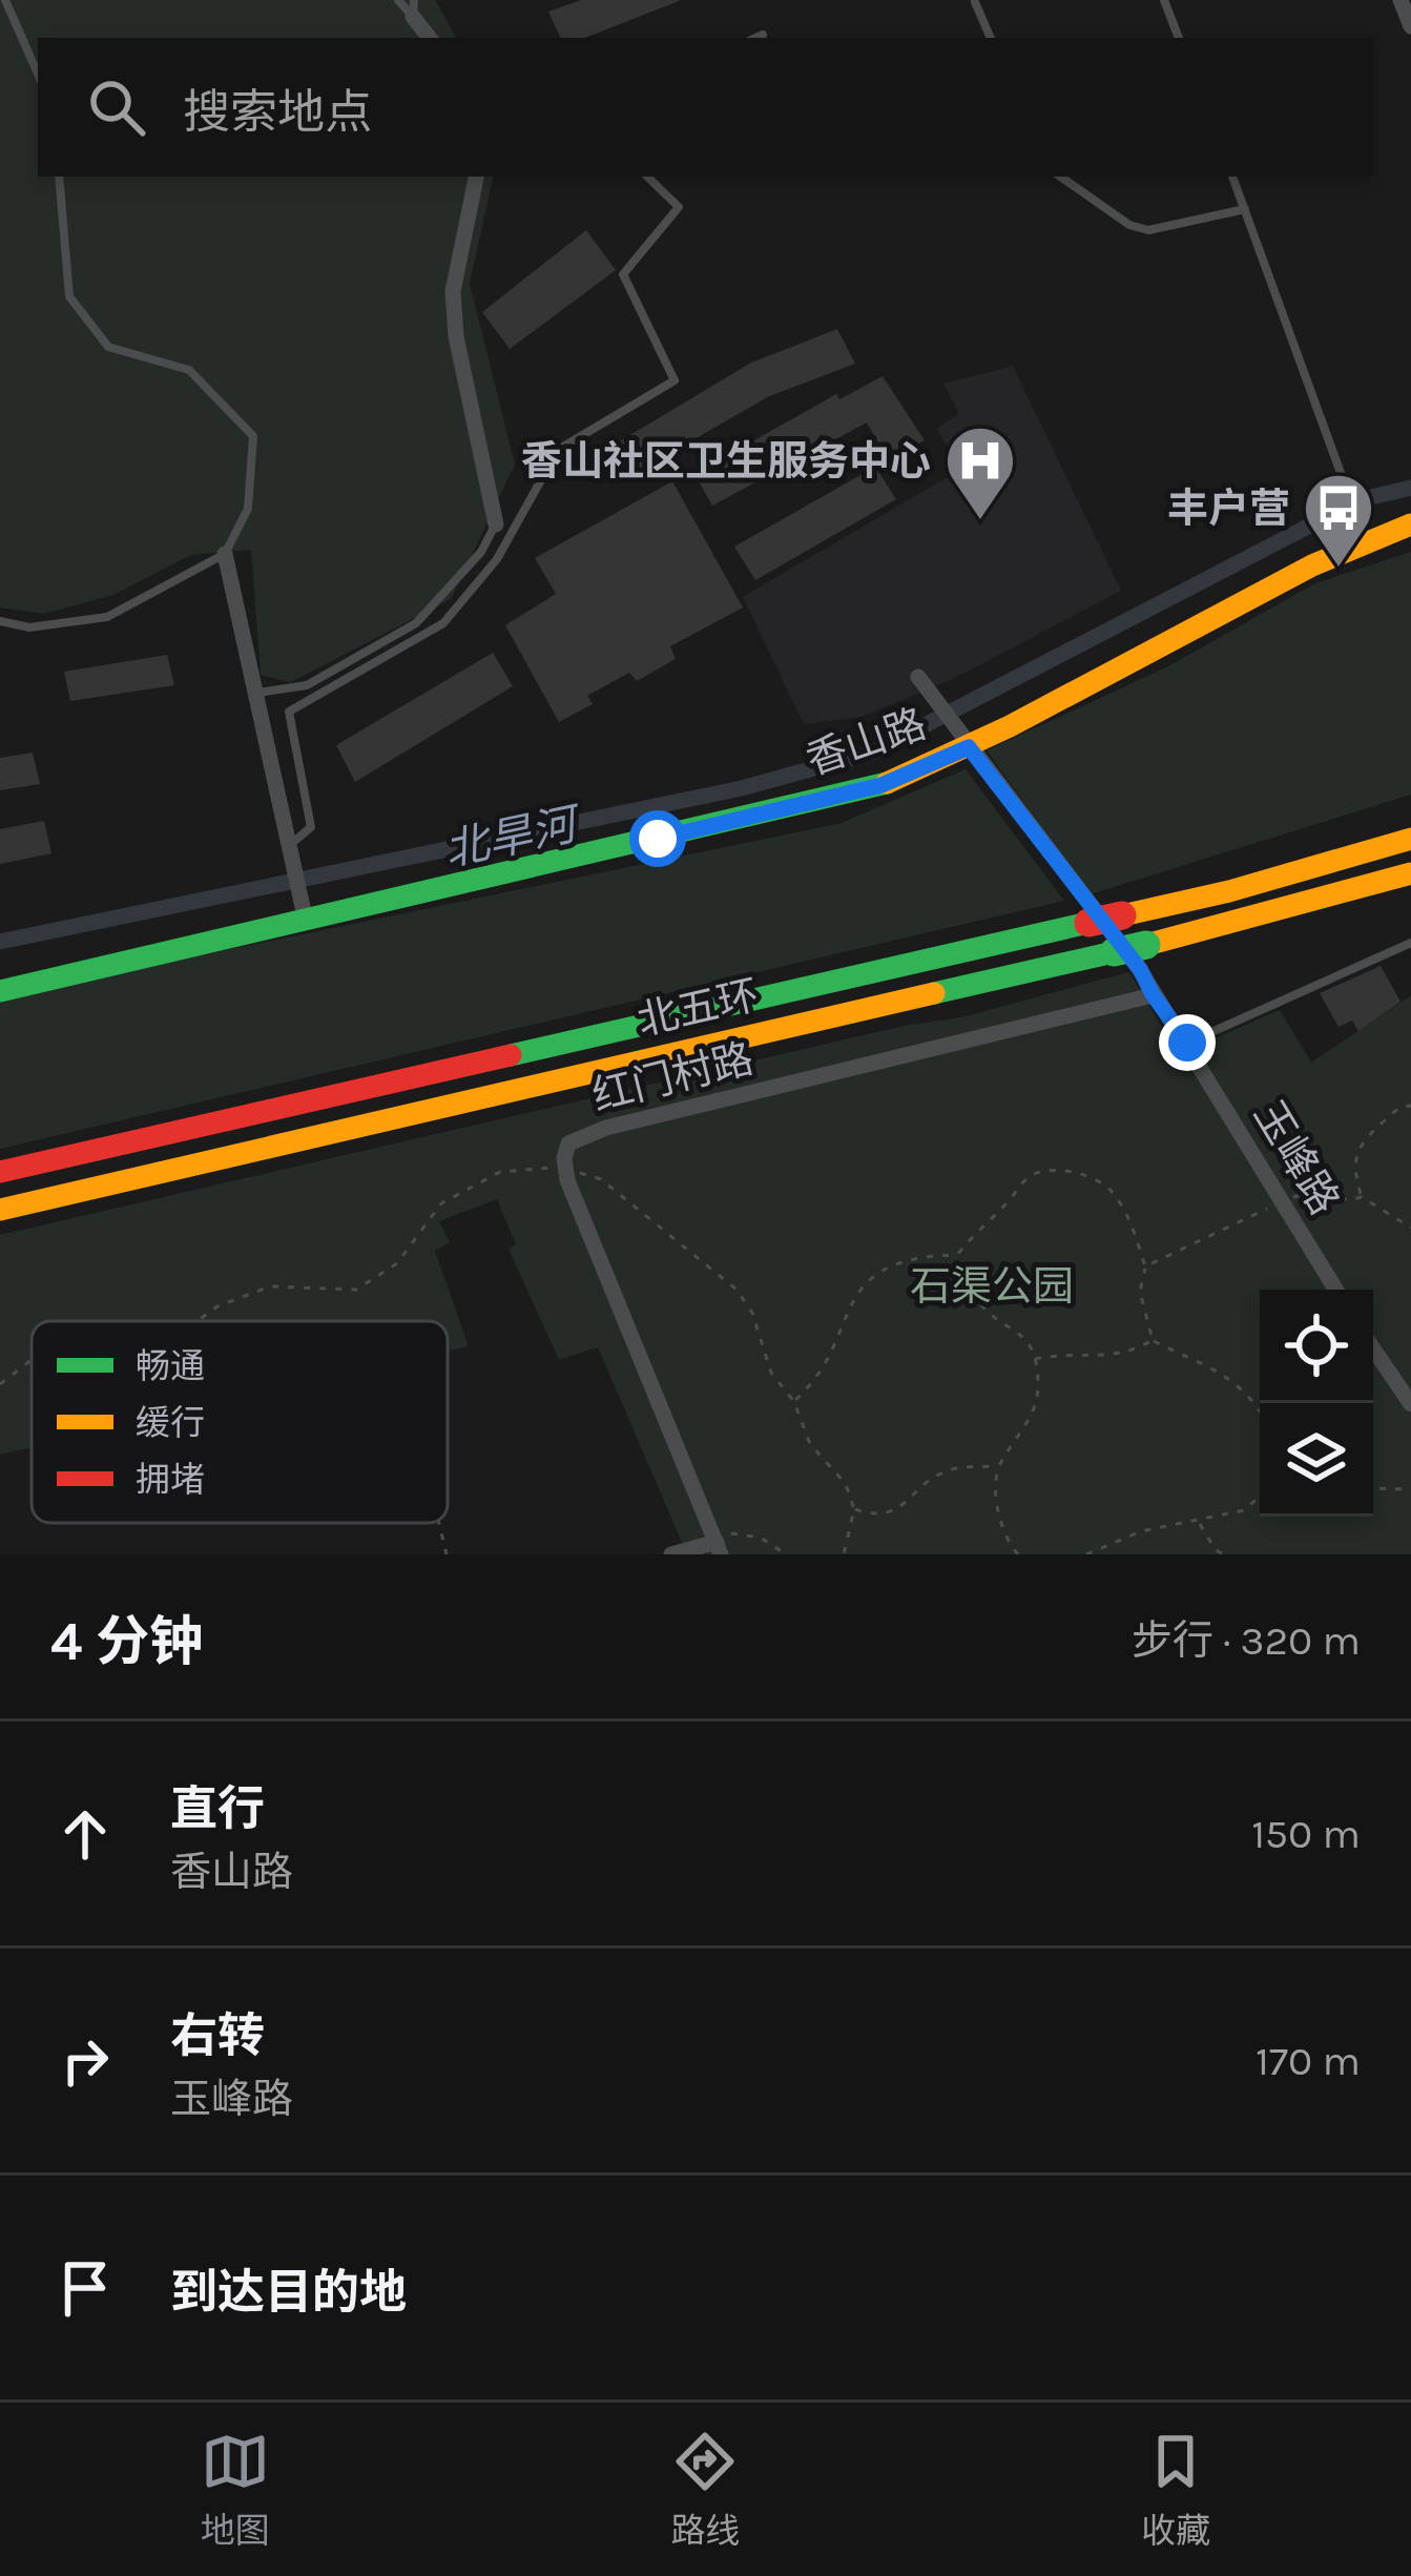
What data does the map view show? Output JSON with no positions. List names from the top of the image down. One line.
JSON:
{"streets":{"main road":["香山路","北五环"],"street":["红门村路","玉峰路"]},"crossings":[["香山路","玉峰路"],["红门村路","玉峰路"]],"water":["北旱河"],"parks":["石渠公园"],"places":{"hospital":["香山社区卫生服务中心"],"bus stop":["丰户营"]},"legend":["畅通","缓行","拥堵"],"page":{"search":"搜索地点","heading":["4 分钟","步行 · 320 m"],"list":[["直行","香山路","150 m"],["右转","玉峰路","170 m"],"到达目的地"],"nav":["地图","路线","收藏"]}}
